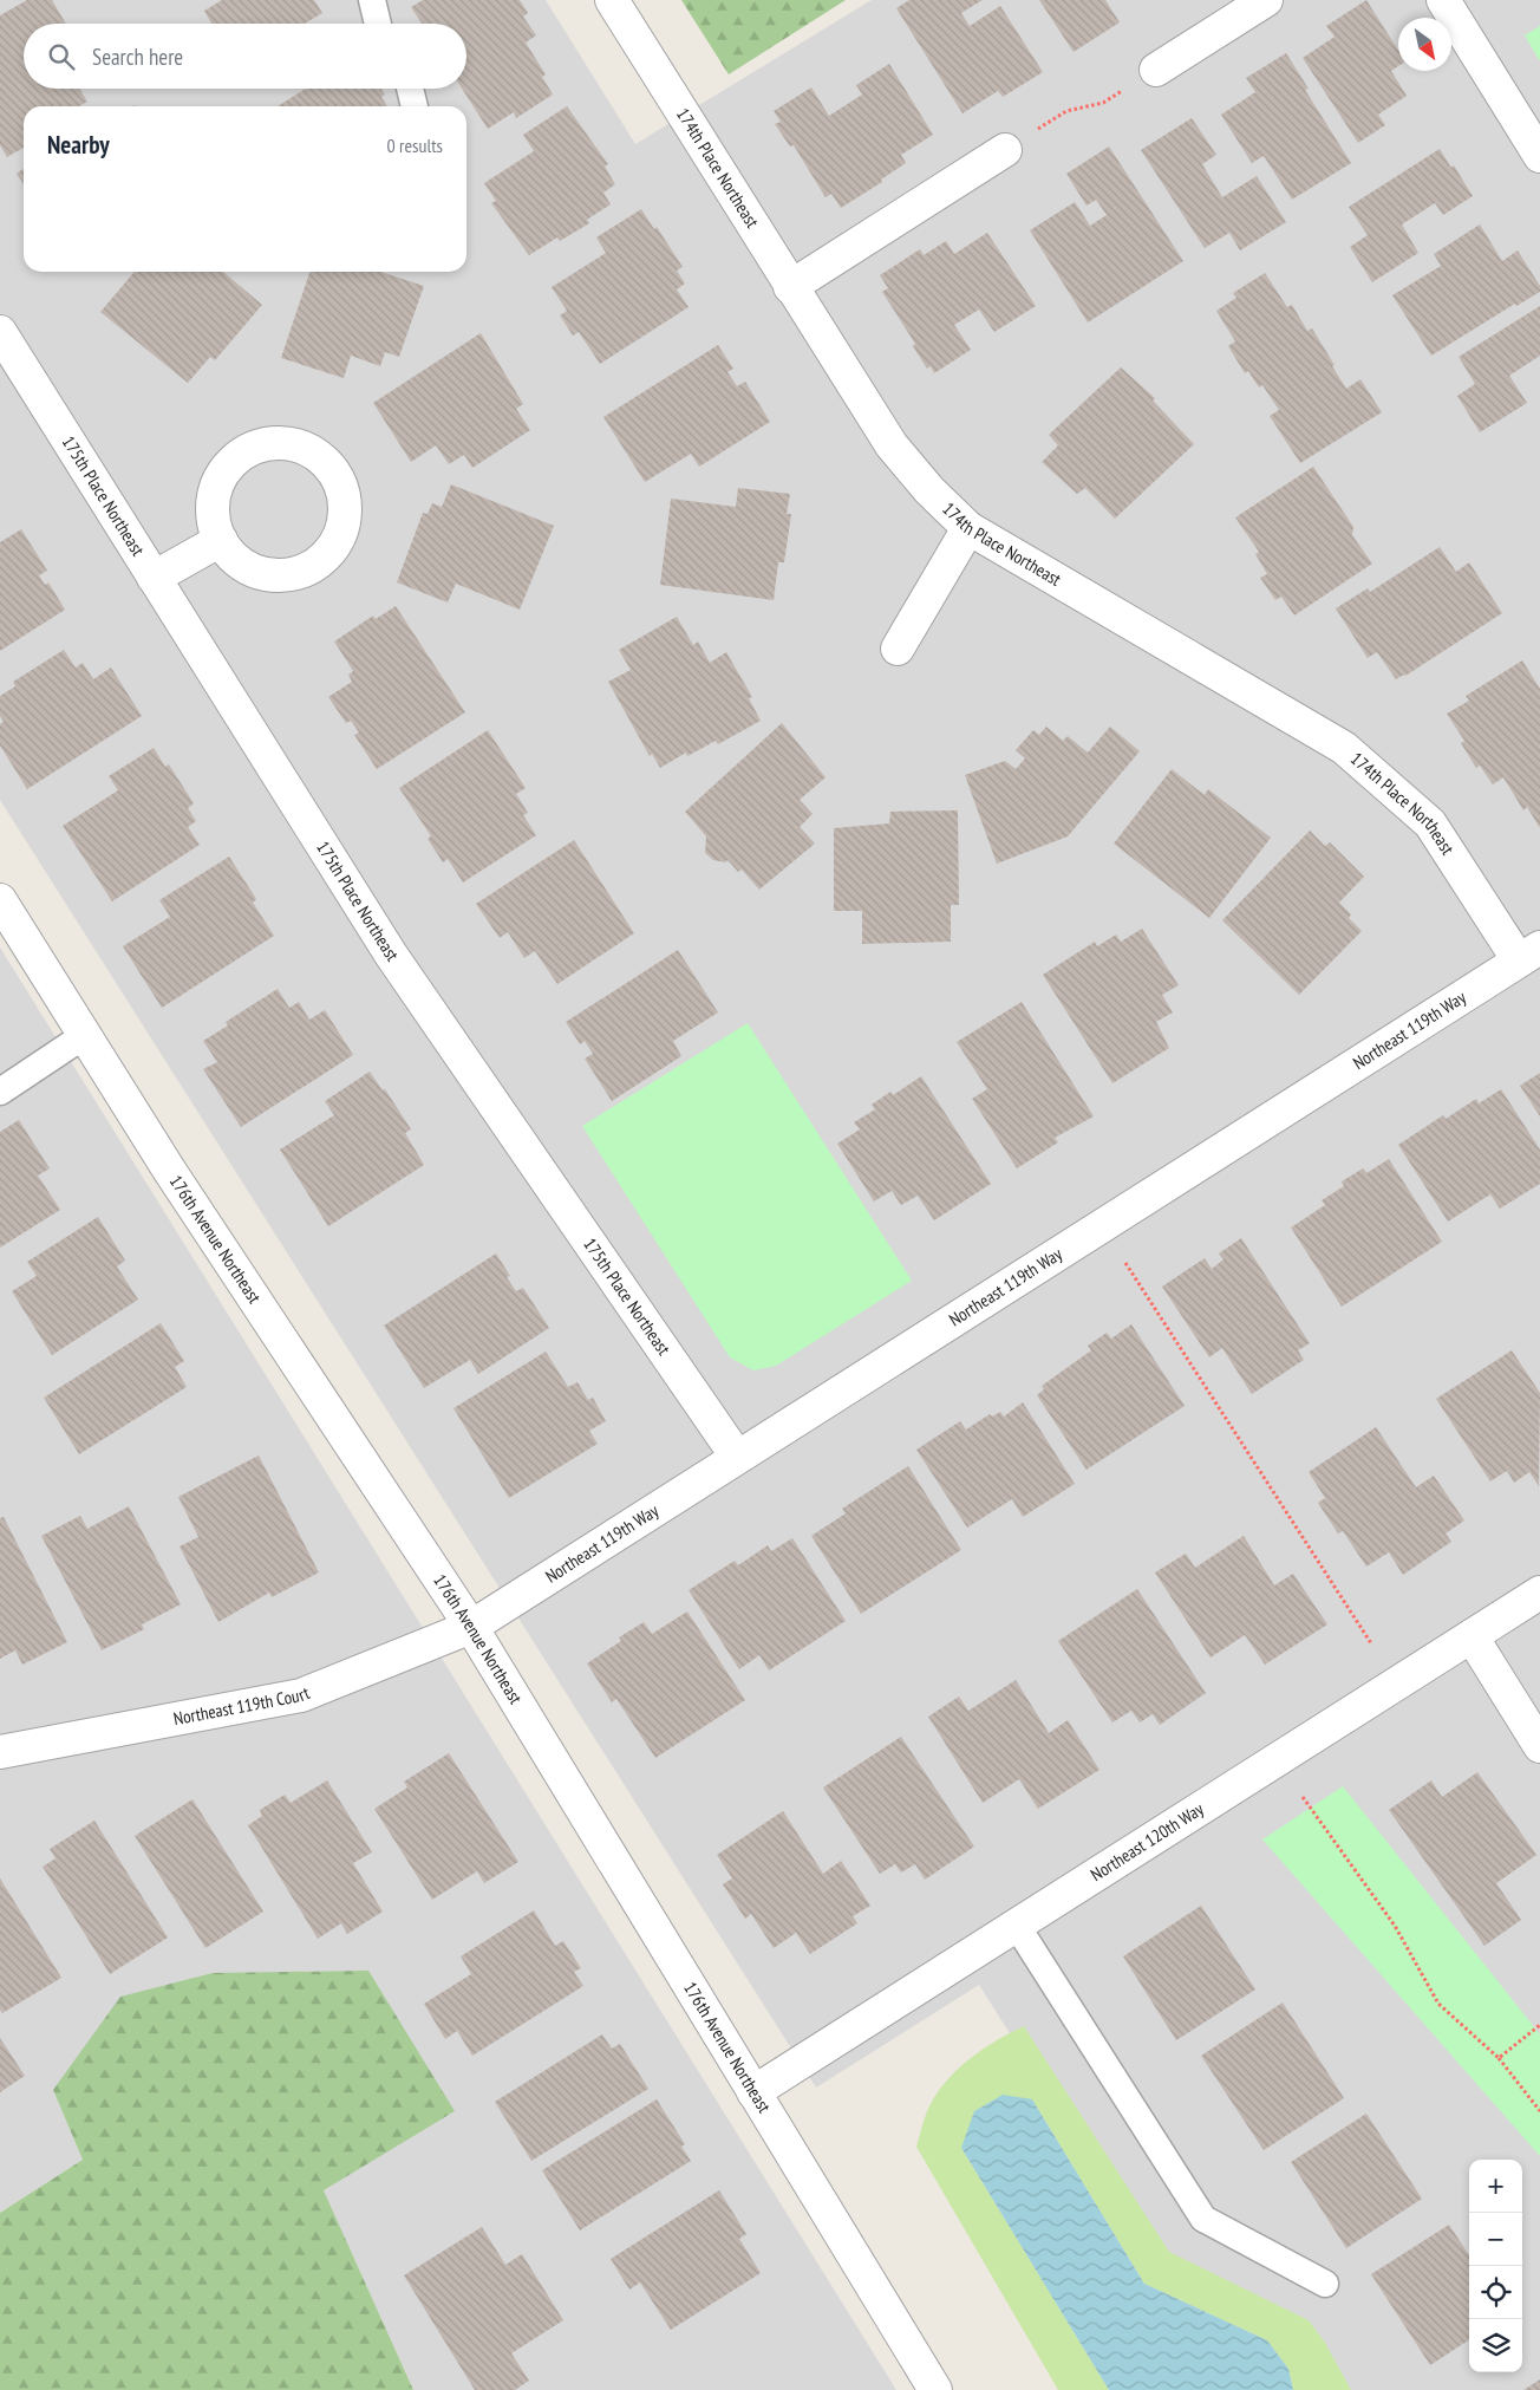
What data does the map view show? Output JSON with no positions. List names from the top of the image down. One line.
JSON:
{"streets":{"street":["174th Place Northeast","175th Place Northeast","Northeast 119th Way","176th Avenue Northeast","Northeast 119th Court","Northeast 120th Way"]},"crossings":[["174th Place Northeast","Northeast 119th Way"],["175th Place Northeast","Northeast 119th Way"],["Northeast 119th Way","176th Avenue Northeast"],["Northeast 119th Way","Northeast 119th Court"],["176th Avenue Northeast","Northeast 119th Court"],["176th Avenue Northeast","Northeast 120th Way"]],"north":"bottom right","page":{"search":"Search here","heading":["Nearby","0 results"],"map_buttons":["+","−"]}}
